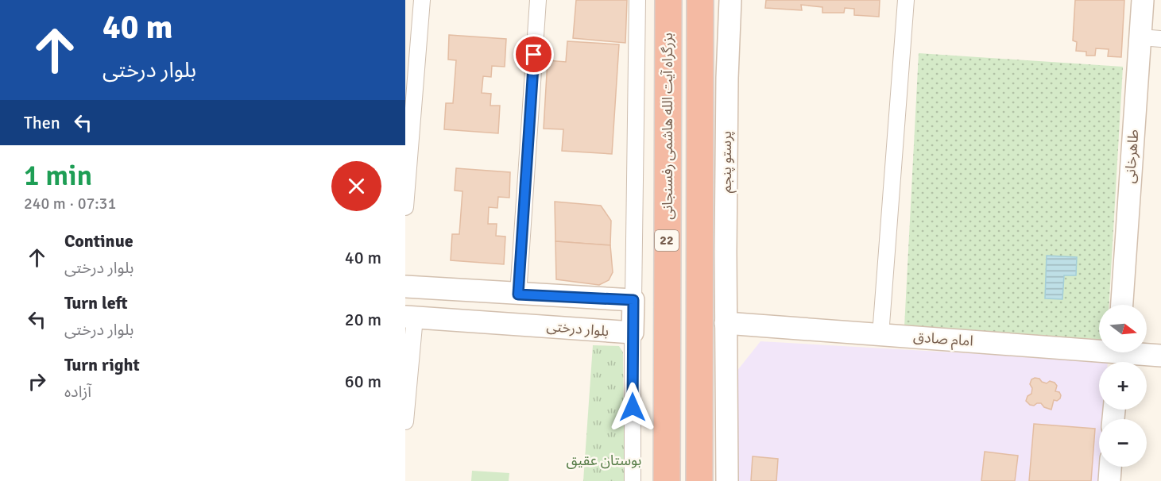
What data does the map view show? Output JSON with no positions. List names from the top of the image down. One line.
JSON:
{"streets":{"highway":["بزرگراه آیت الله هاشمی رفسنجانی","22"],"street":["طاهرخانی","پرستو پنجم","بلوار درختی","امام صادق"]},"crossings":[["پرستو پنجم","امام صادق"]],"parks":["بوستان عقیق"],"north":"right","page":{"turn":["40 m","بلوار درختی"],"then":"Then","heading":["1 min","240 m · 07:31"],"list":[{"name":"Continue","note":"بلوار درختی","value":"40 m"},{"name":"Turn left","note":"بلوار درختی","value":"20 m"},{"name":"Turn right","note":"آزاده","value":"60 m"}],"map_buttons":["+","−"]}}
